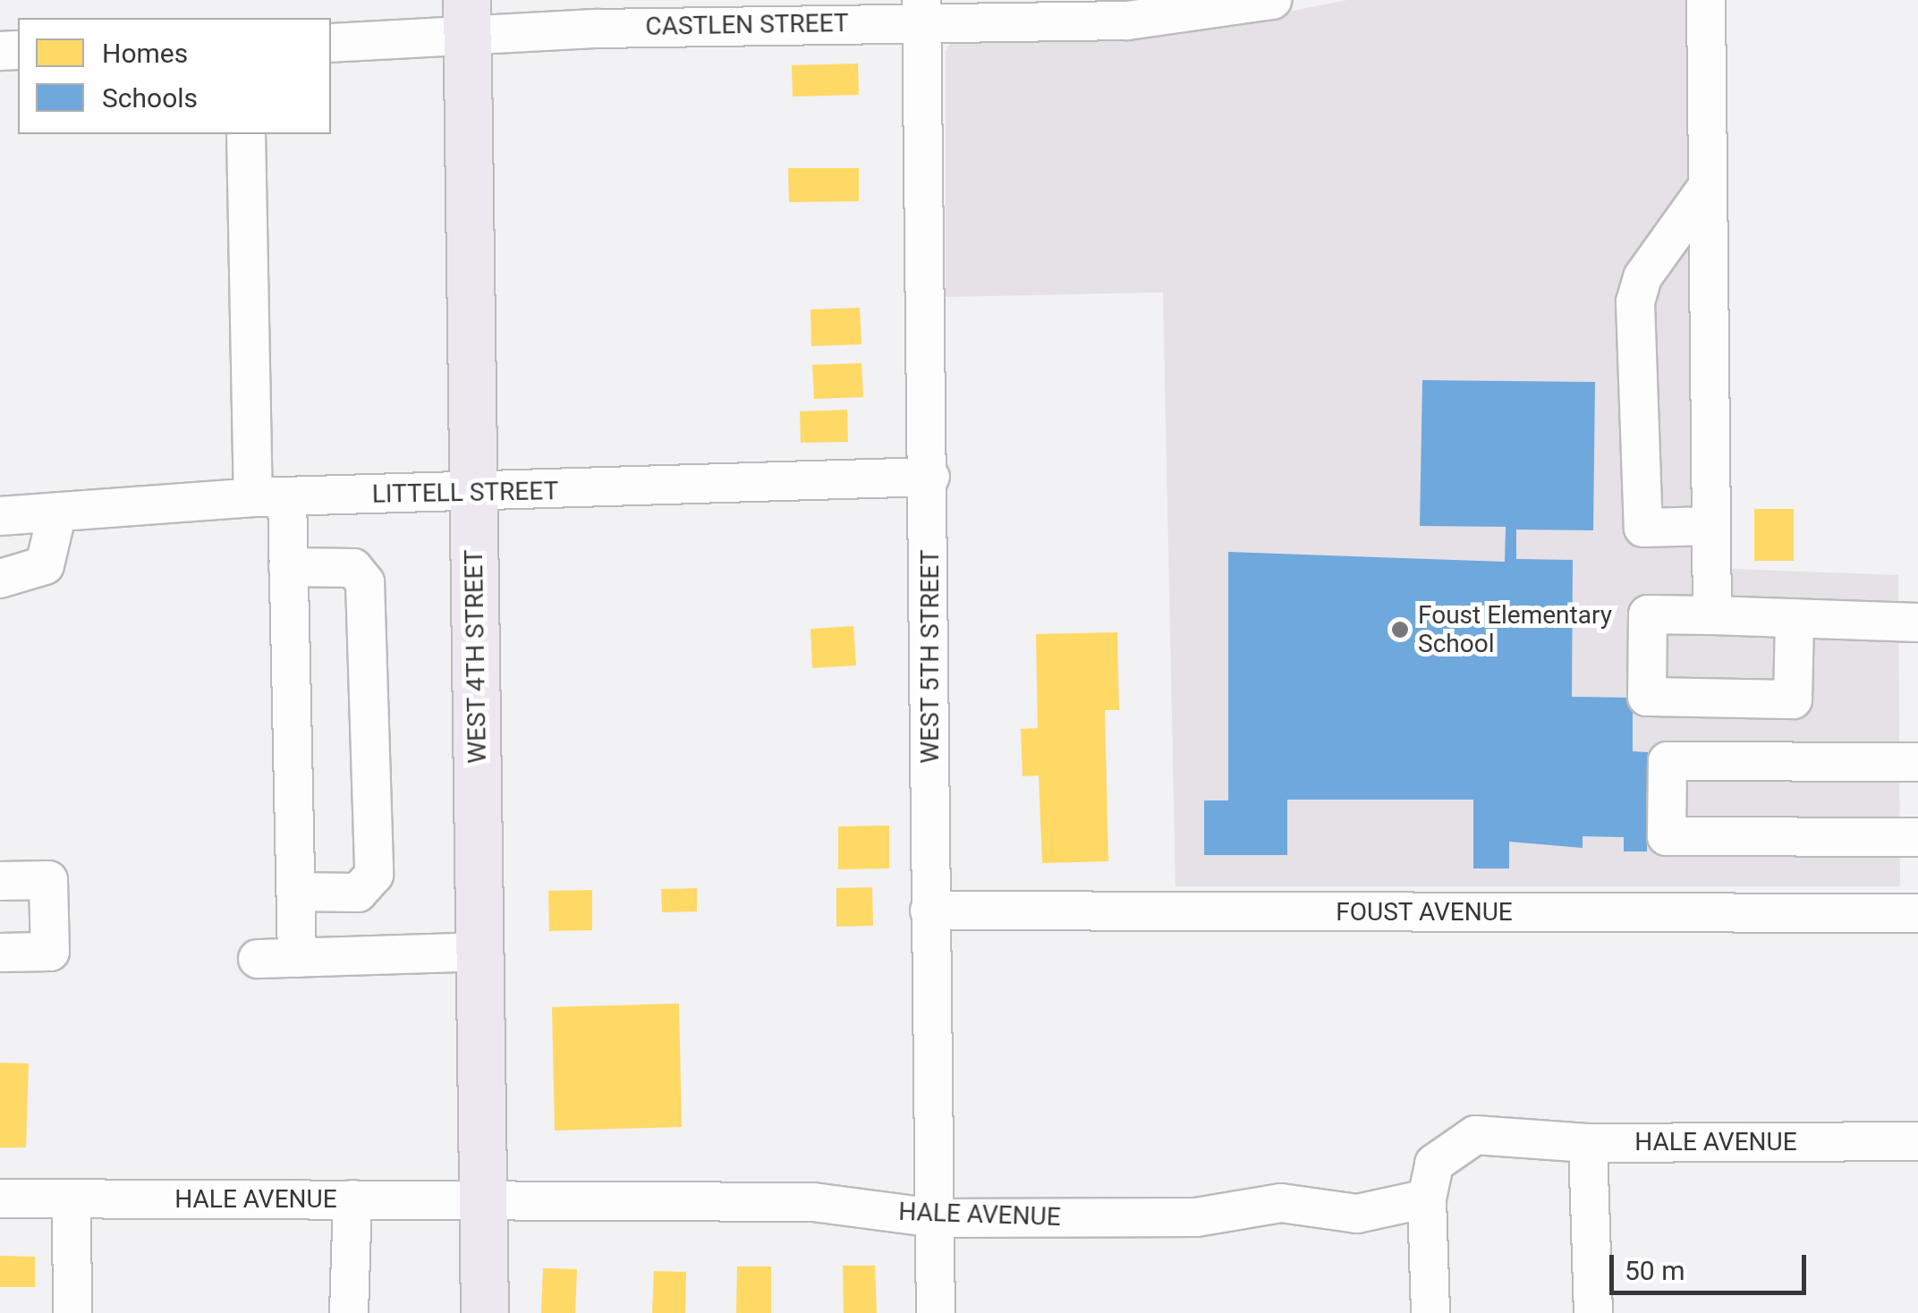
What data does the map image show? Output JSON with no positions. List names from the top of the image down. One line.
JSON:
{"streets":{"main road":["WEST 4TH STREET"],"street":["CASTLEN STREET","LITTELL STREET","WEST 5TH STREET","FOUST AVENUE","HALE AVENUE"]},"crossings":[["CASTLEN STREET","WEST 4TH STREET"],["CASTLEN STREET","WEST 5TH STREET"],["LITTELL STREET","WEST 4TH STREET"],["LITTELL STREET","WEST 5TH STREET"],["WEST 4TH STREET","HALE AVENUE"],["WEST 5TH STREET","FOUST AVENUE"],["WEST 5TH STREET","HALE AVENUE"]],"places":["Foust Elementary School"],"legend":["Homes","Schools"],"scale_bar":"50 m"}
